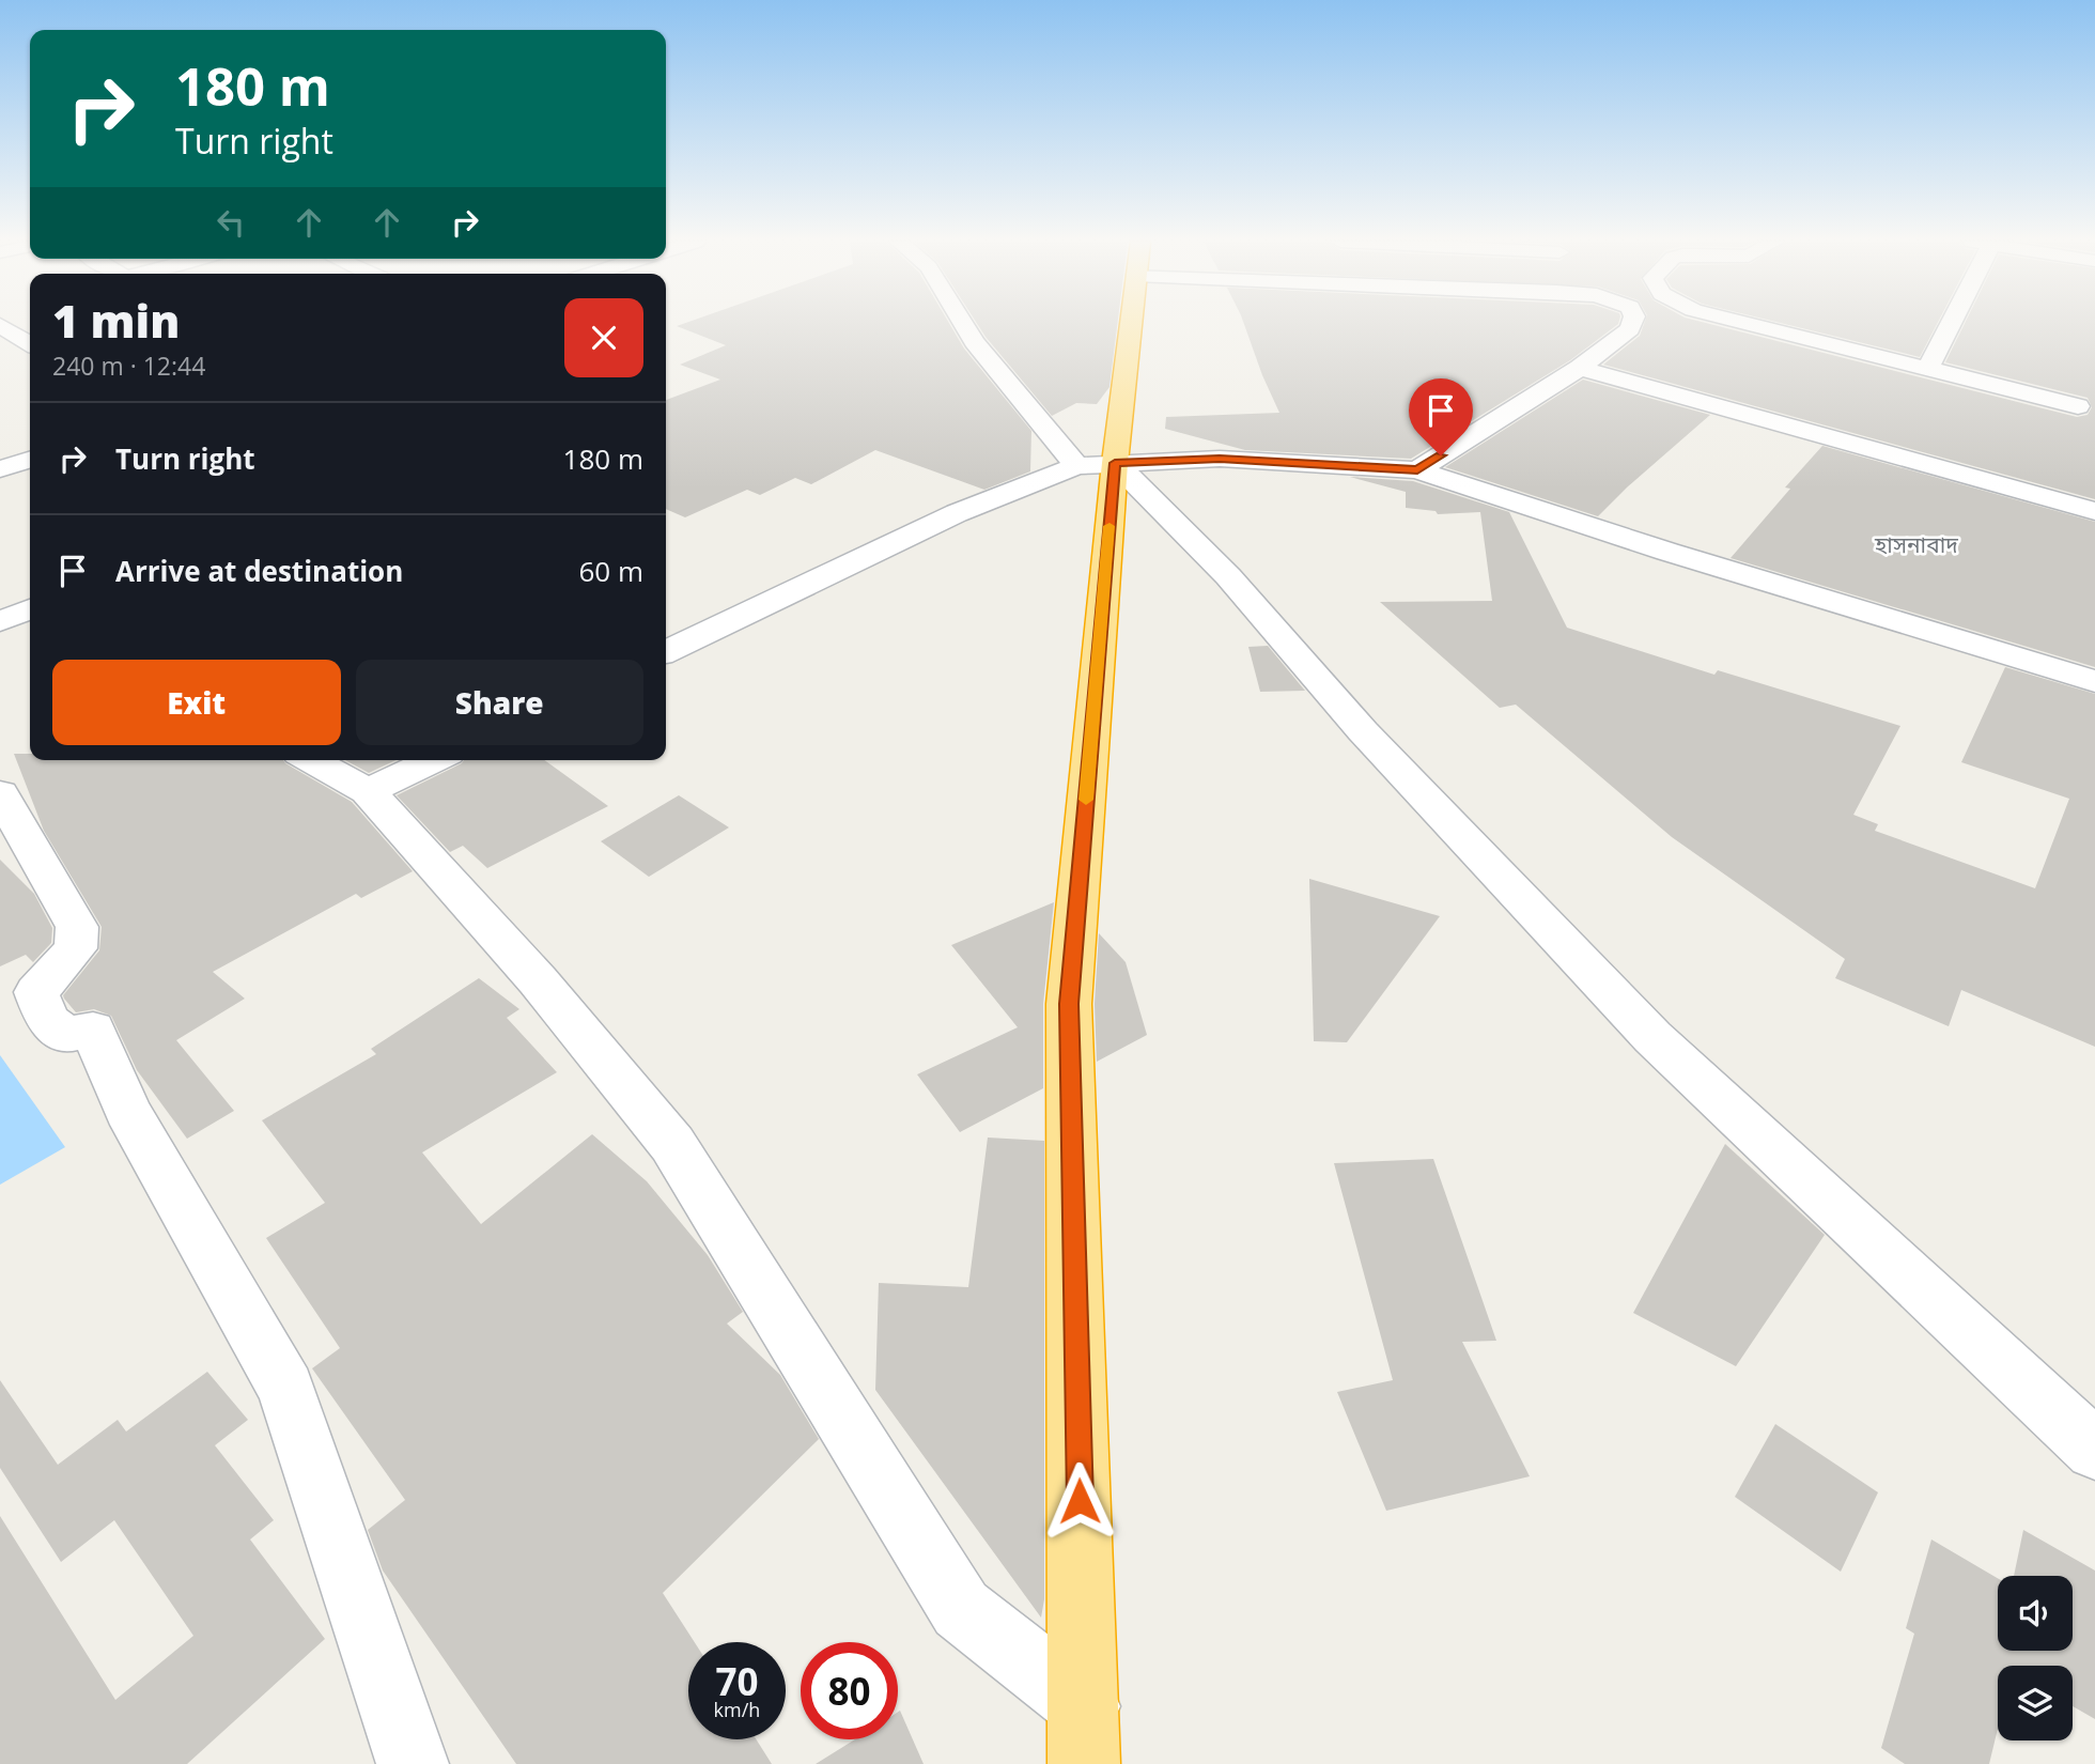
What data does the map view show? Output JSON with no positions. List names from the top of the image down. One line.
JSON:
{"districts":["হাসনাবাদ"],"page":{"turn":["180 m","Turn right"],"heading":["1 min","240 m · 12:44"],"list":[{"name":"Turn right","value":"180 m"},{"name":"Arrive at destination","value":"60 m"}],"buttons":["Exit","Share"],"speed":"70 km/h","limit":"80"}}
